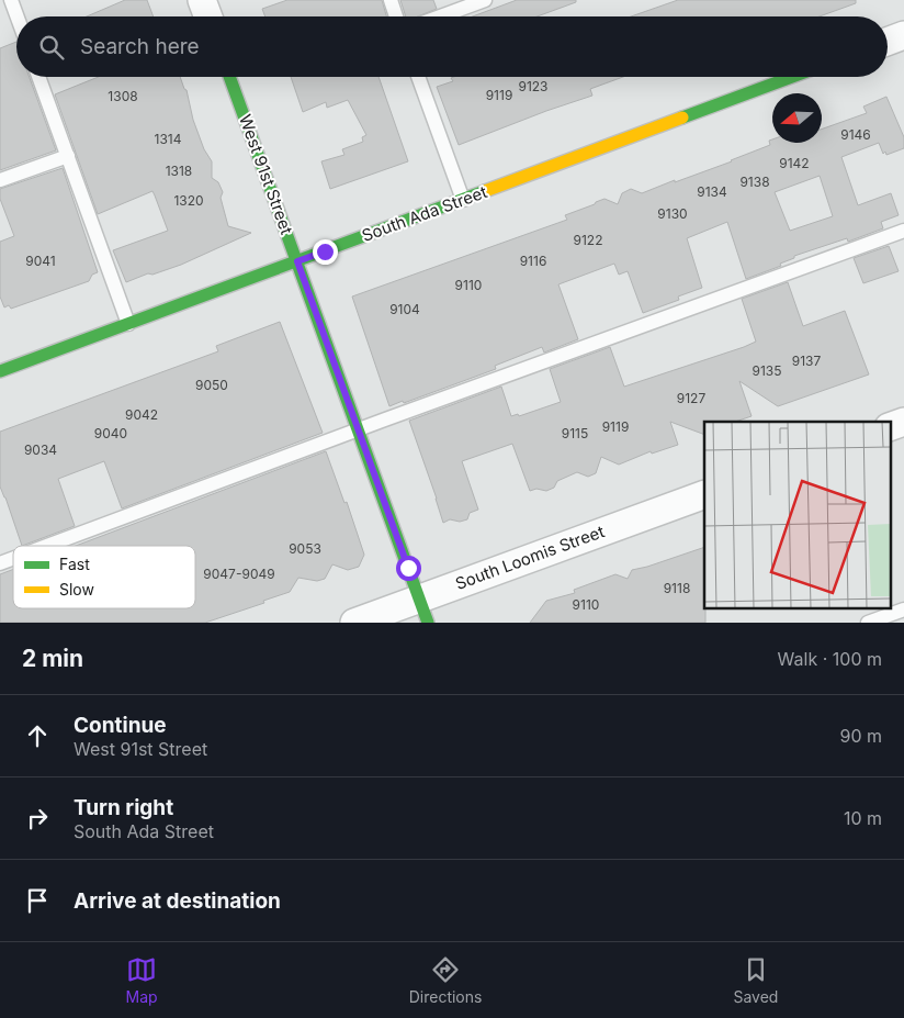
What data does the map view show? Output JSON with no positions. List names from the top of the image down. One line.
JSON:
{"streets":{"street":["West 91st Street","South Ada Street","South Loomis Street"]},"crossings":[["West 91st Street","South Ada Street"],["West 91st Street","South Loomis Street"]],"house_numbers":["9123","9119","1308","9146","1314","9142","1318","9138","9134","1320","9130","9122","9041","9116","9110","9104","9137","9135","9050","9127","9042","9119","9040","9115","9034","9053","9047-9049","9118","9110"],"legend":["Fast","Slow"],"north":"left","page":{"search":"Search here","heading":["2 min","Walk · 100 m"],"list":[["Continue","West 91st Street","90 m"],["Turn right","South Ada Street","10 m"],"Arrive at destination"],"nav":["Map","Directions","Saved"]}}
